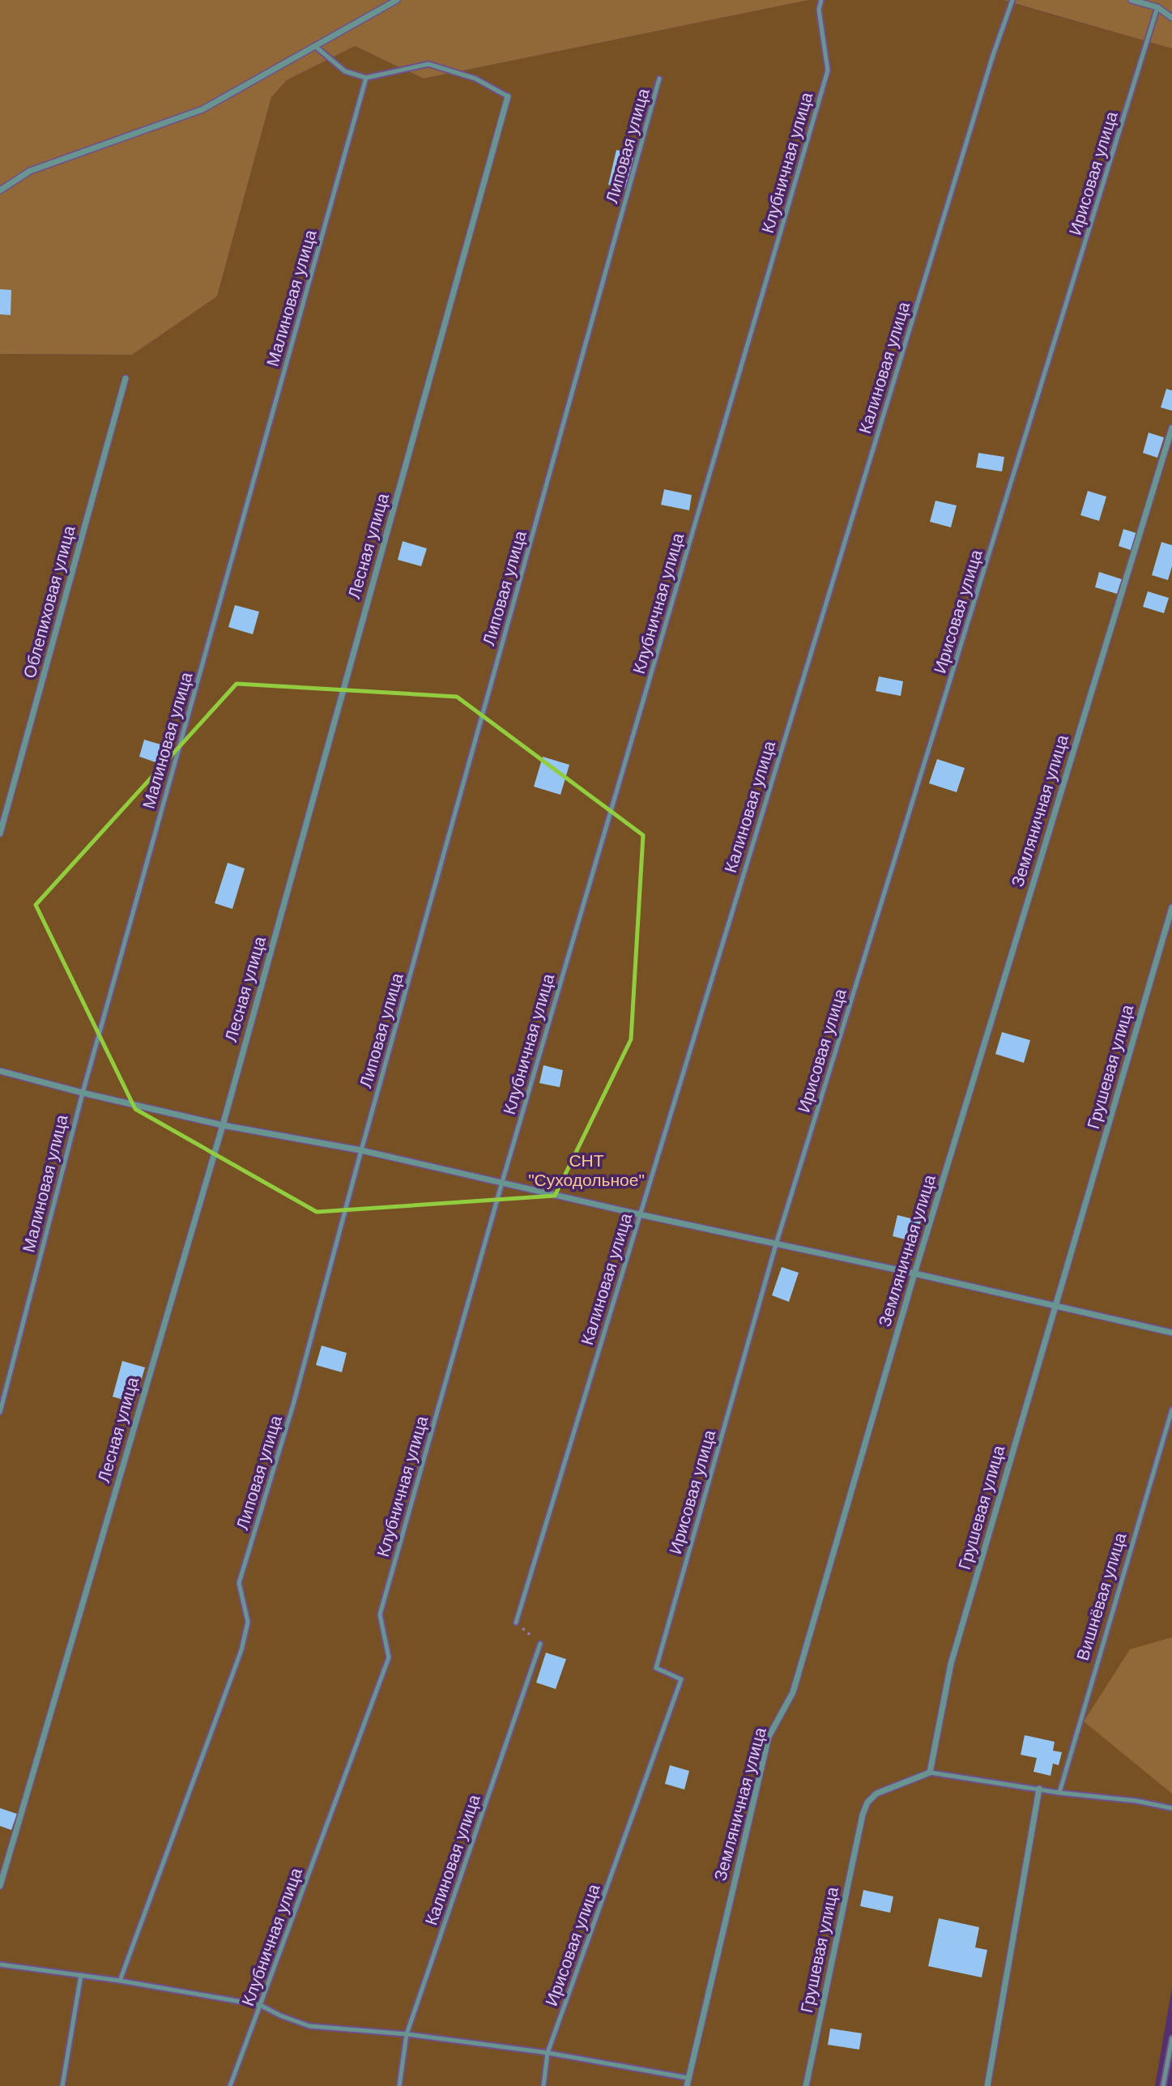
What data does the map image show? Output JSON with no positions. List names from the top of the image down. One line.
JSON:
{"streets":{"street":["Лесная улица","Облепиховая улица","Земляничная улица","Грушевая улица"],"lane":["Липовая улица","Клубничная улица","Ирисовая улица","Малиновая улица","Калиновая улица","Вишнёвая улица"]},"parks":["СНТ \"Суходольное\""]}
